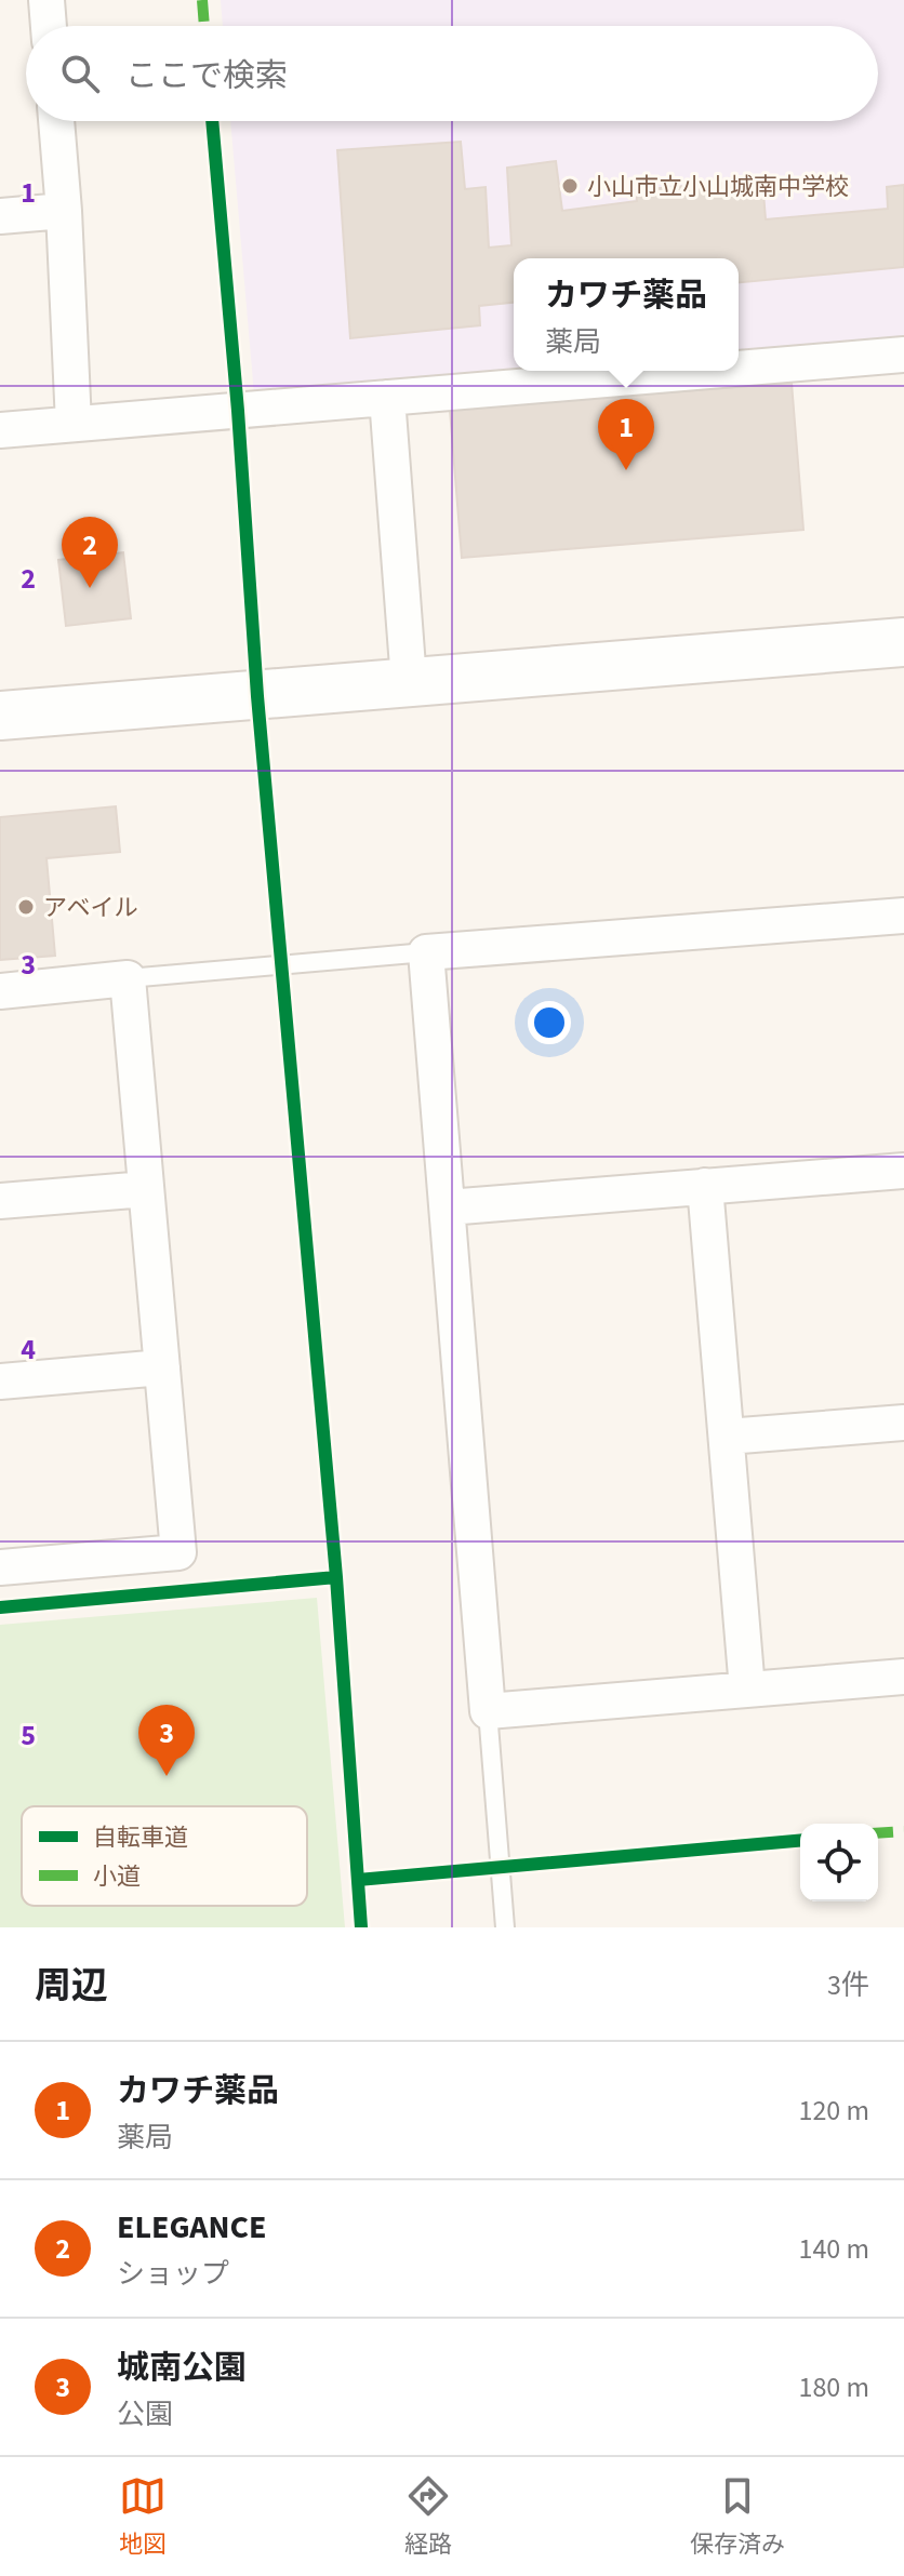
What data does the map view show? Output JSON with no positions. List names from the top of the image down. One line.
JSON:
{"places":["小山市立小山城南中学校","アベイル"],"legend":["自転車道","小道"],"page":{"search":"ここで検索","popup":["カワチ薬品","薬局"],"pins":["1","2","3"],"heading":["周辺","3件"],"list":[{"mark":"1","name":"カワチ薬品","note":"薬局","value":"120 m"},{"mark":"2","name":"ELEGANCE","note":"ショップ","value":"140 m"},{"mark":"3","name":"城南公園","note":"公園","value":"180 m"}],"nav":["地図","経路","保存済み"]},"grid":{"rows":["1","2","3","4","5"]}}
